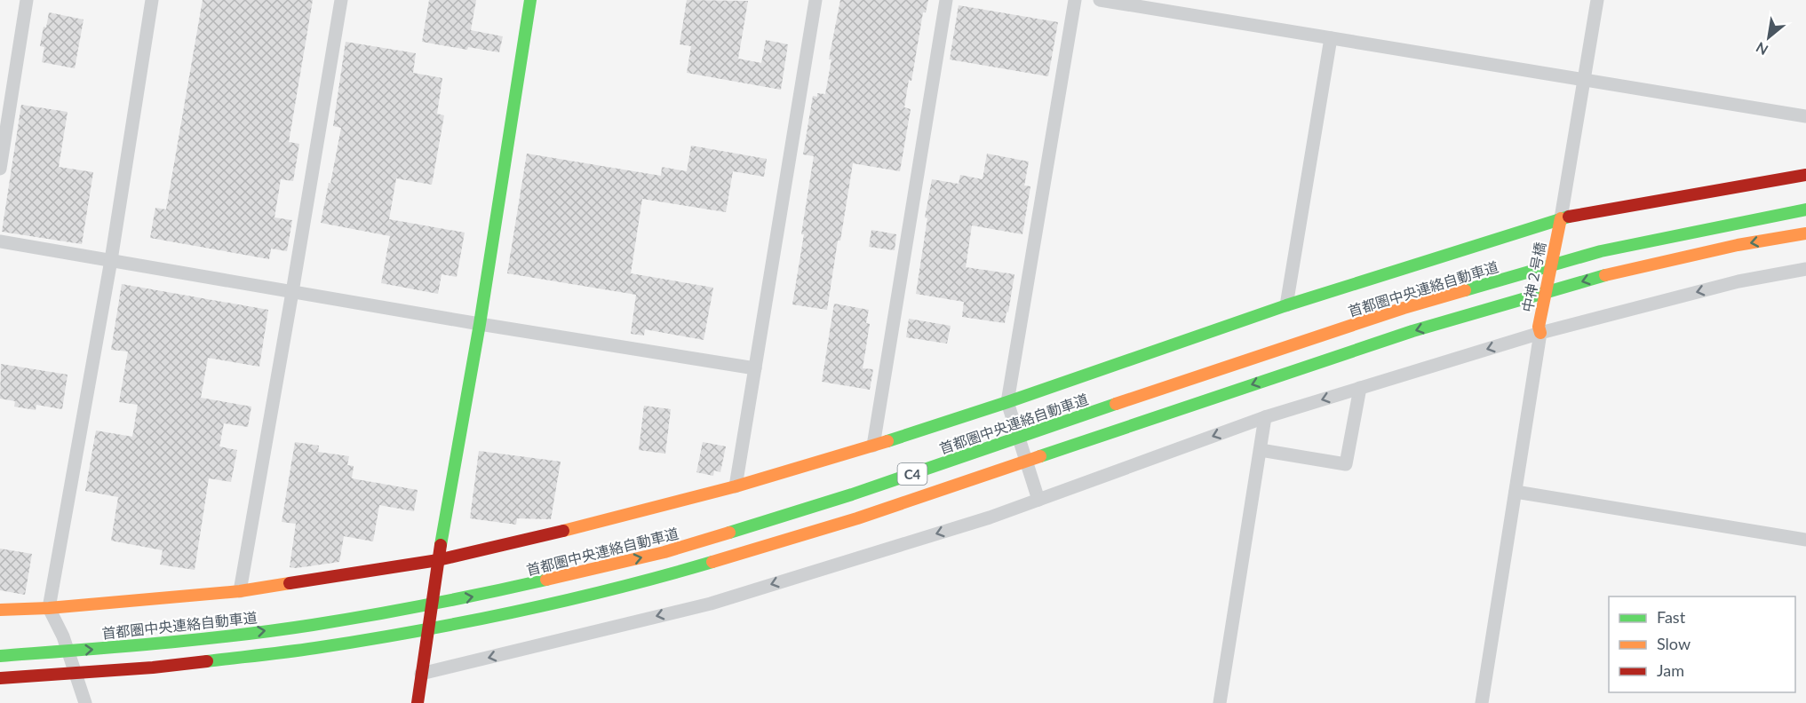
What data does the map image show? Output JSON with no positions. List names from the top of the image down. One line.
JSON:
{"streets":{"main road":["中神２号橋","首都圏中央連絡自動車道","C4"]},"legend":["Fast","Slow","Jam"],"north":"bottom left"}
